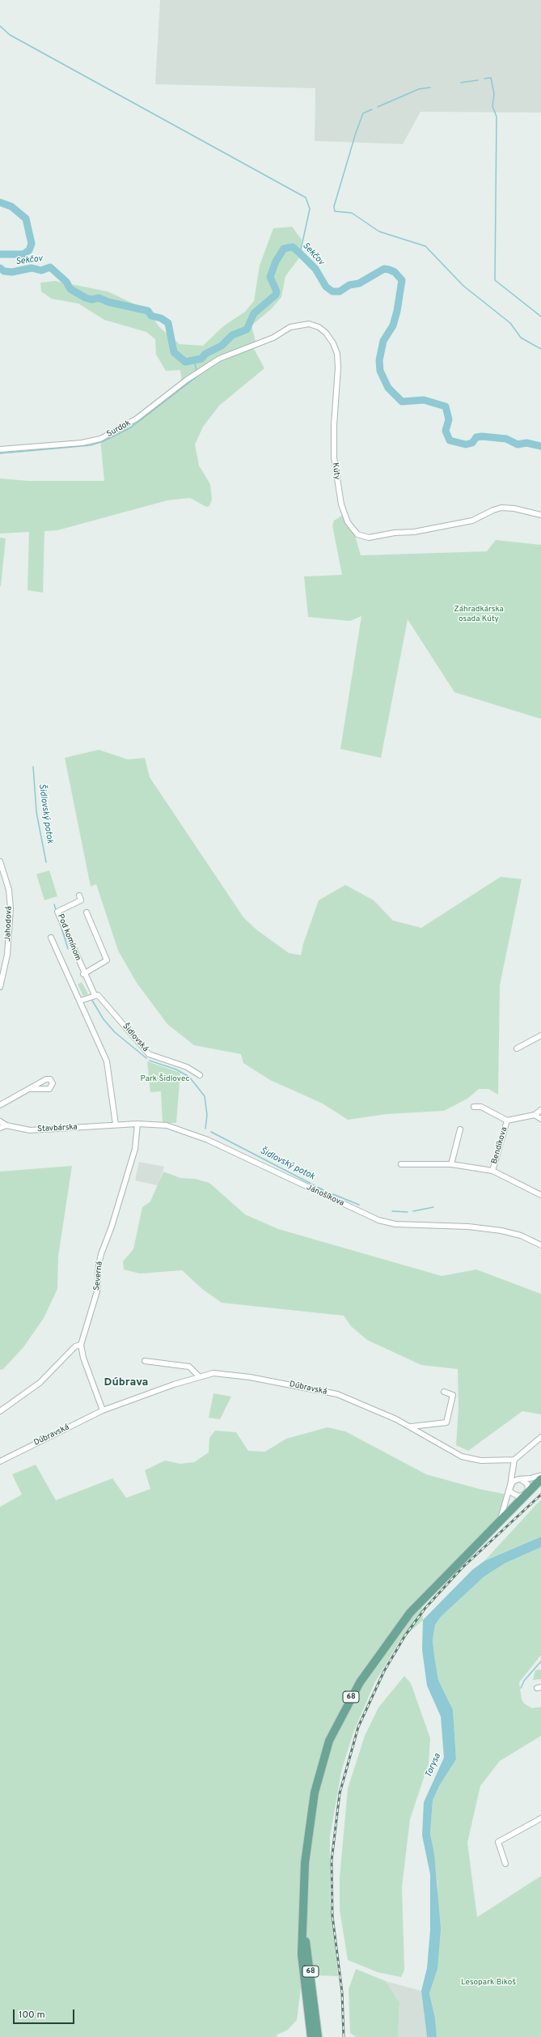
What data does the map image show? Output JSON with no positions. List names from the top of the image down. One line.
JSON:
{"streets":{"main road":["68"],"street":["Surdok","Kúty","Jahodová","Pod komínom","Šidlovská","Stavbárska","Bendíkova","Jánošíkova","Severná","Dúbravská"]},"crossings":[["Surdok","Kúty"],["Pod komínom","Šidlovská"],["Stavbárska","Jánošíkova"],["Jánošíkova","Severná"]],"districts":["Dúbrava"],"water":["Sekčov","Šidlovský potok","Torysa"],"parks":["Záhradkárska osada Kúty","Park Šidlovec","Lesopark Bikoš"],"scale_bar":"100 m"}
